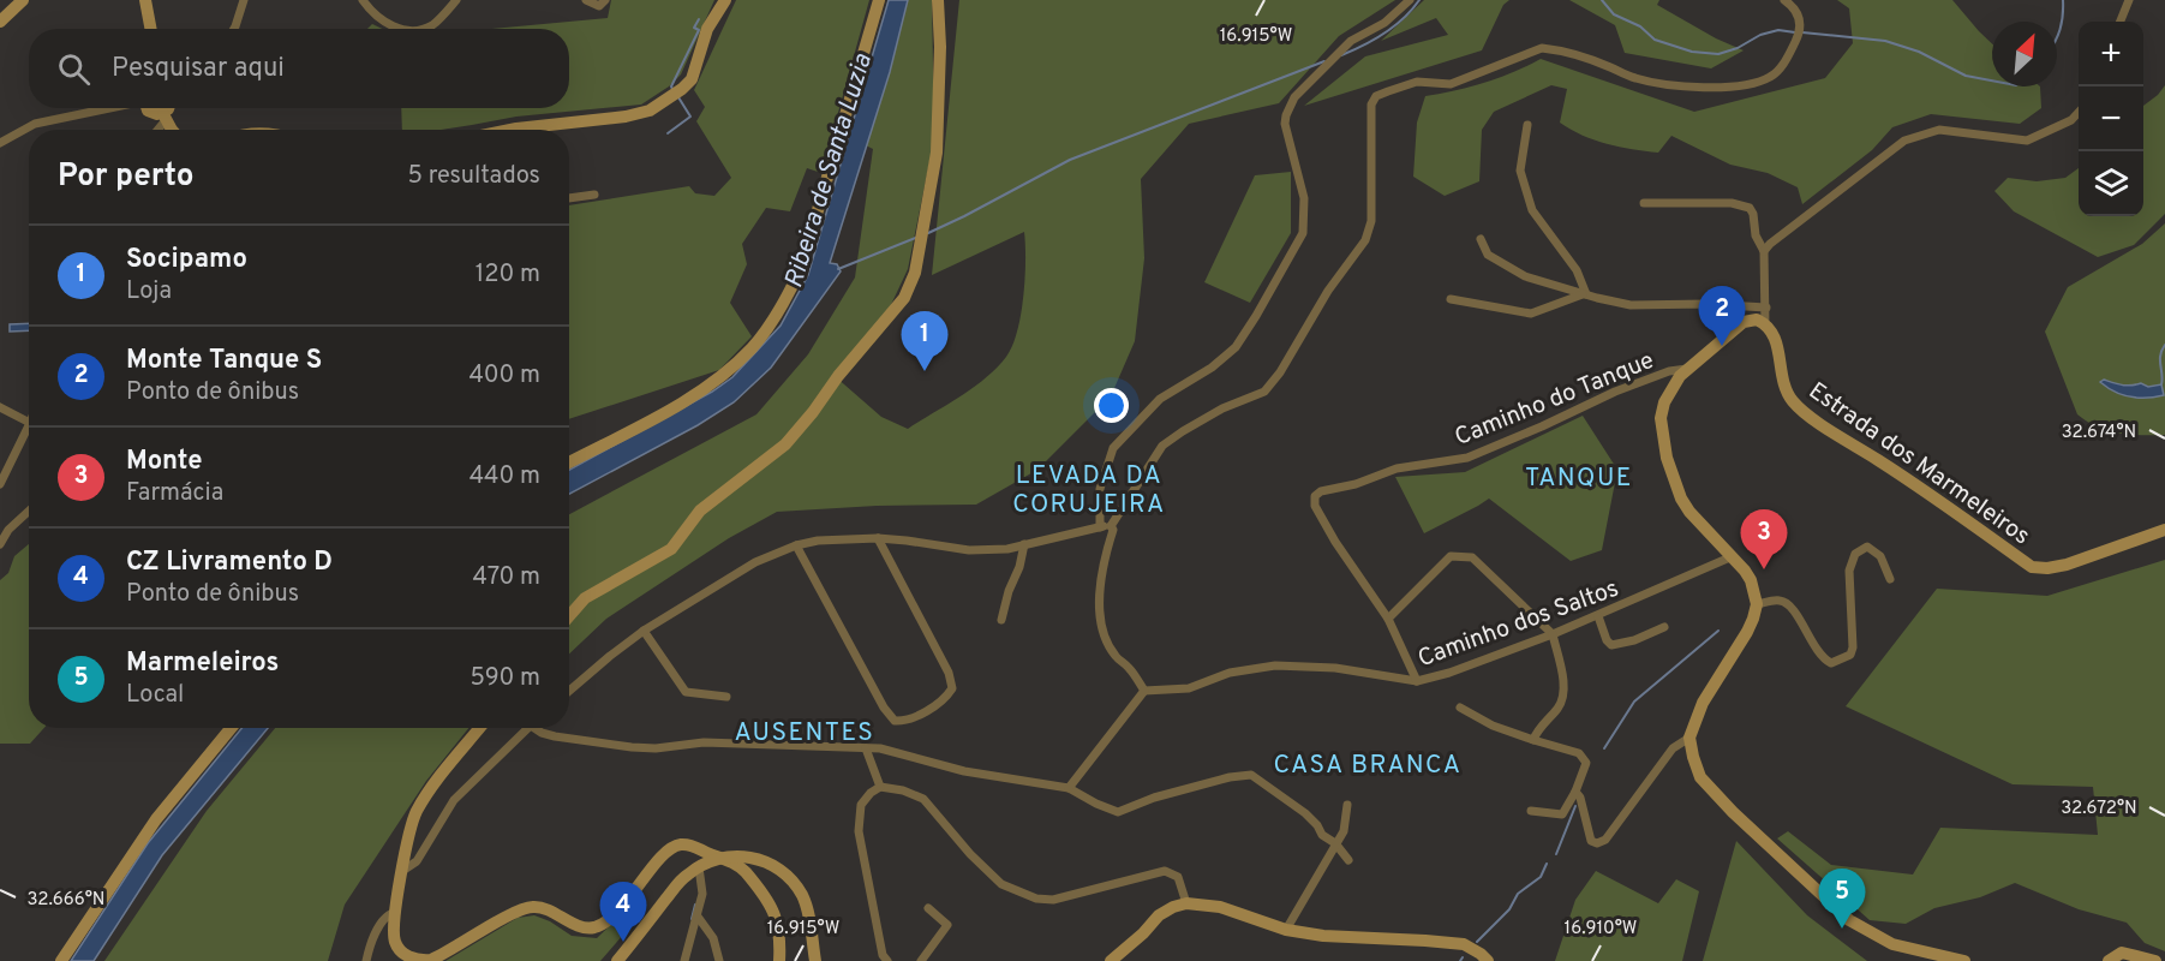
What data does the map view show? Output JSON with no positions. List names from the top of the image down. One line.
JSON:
{"streets":{"main road":["Estrada dos Marmeleiros"],"street":["Caminho do Tanque","Caminho dos Saltos"]},"districts":["LEVADA DA CORUJEIRA","TANQUE","AUSENTES","CASA BRANCA"],"water":["Ribeira de Santa Luzia"],"north":"top right","page":{"map_buttons":["+","−"],"search":"Pesquisar aqui","heading":["Por perto","5 resultados"],"list":[{"mark":"1","name":"Socipamo","note":"Loja","value":"120 m"},{"mark":"2","name":"Monte Tanque S","note":"Ponto de ônibus","value":"400 m"},{"mark":"3","name":"Monte","note":"Farmácia","value":"440 m"},{"mark":"4","name":"CZ Livramento D","note":"Ponto de ônibus","value":"470 m"},{"mark":"5","name":"Marmeleiros","note":"Local","value":"590 m"}],"pins":["2","1","3","5","4"]},"coordinates":["16.915°W","32.674°N","32.672°N","32.666°N","16.910°W"]}
